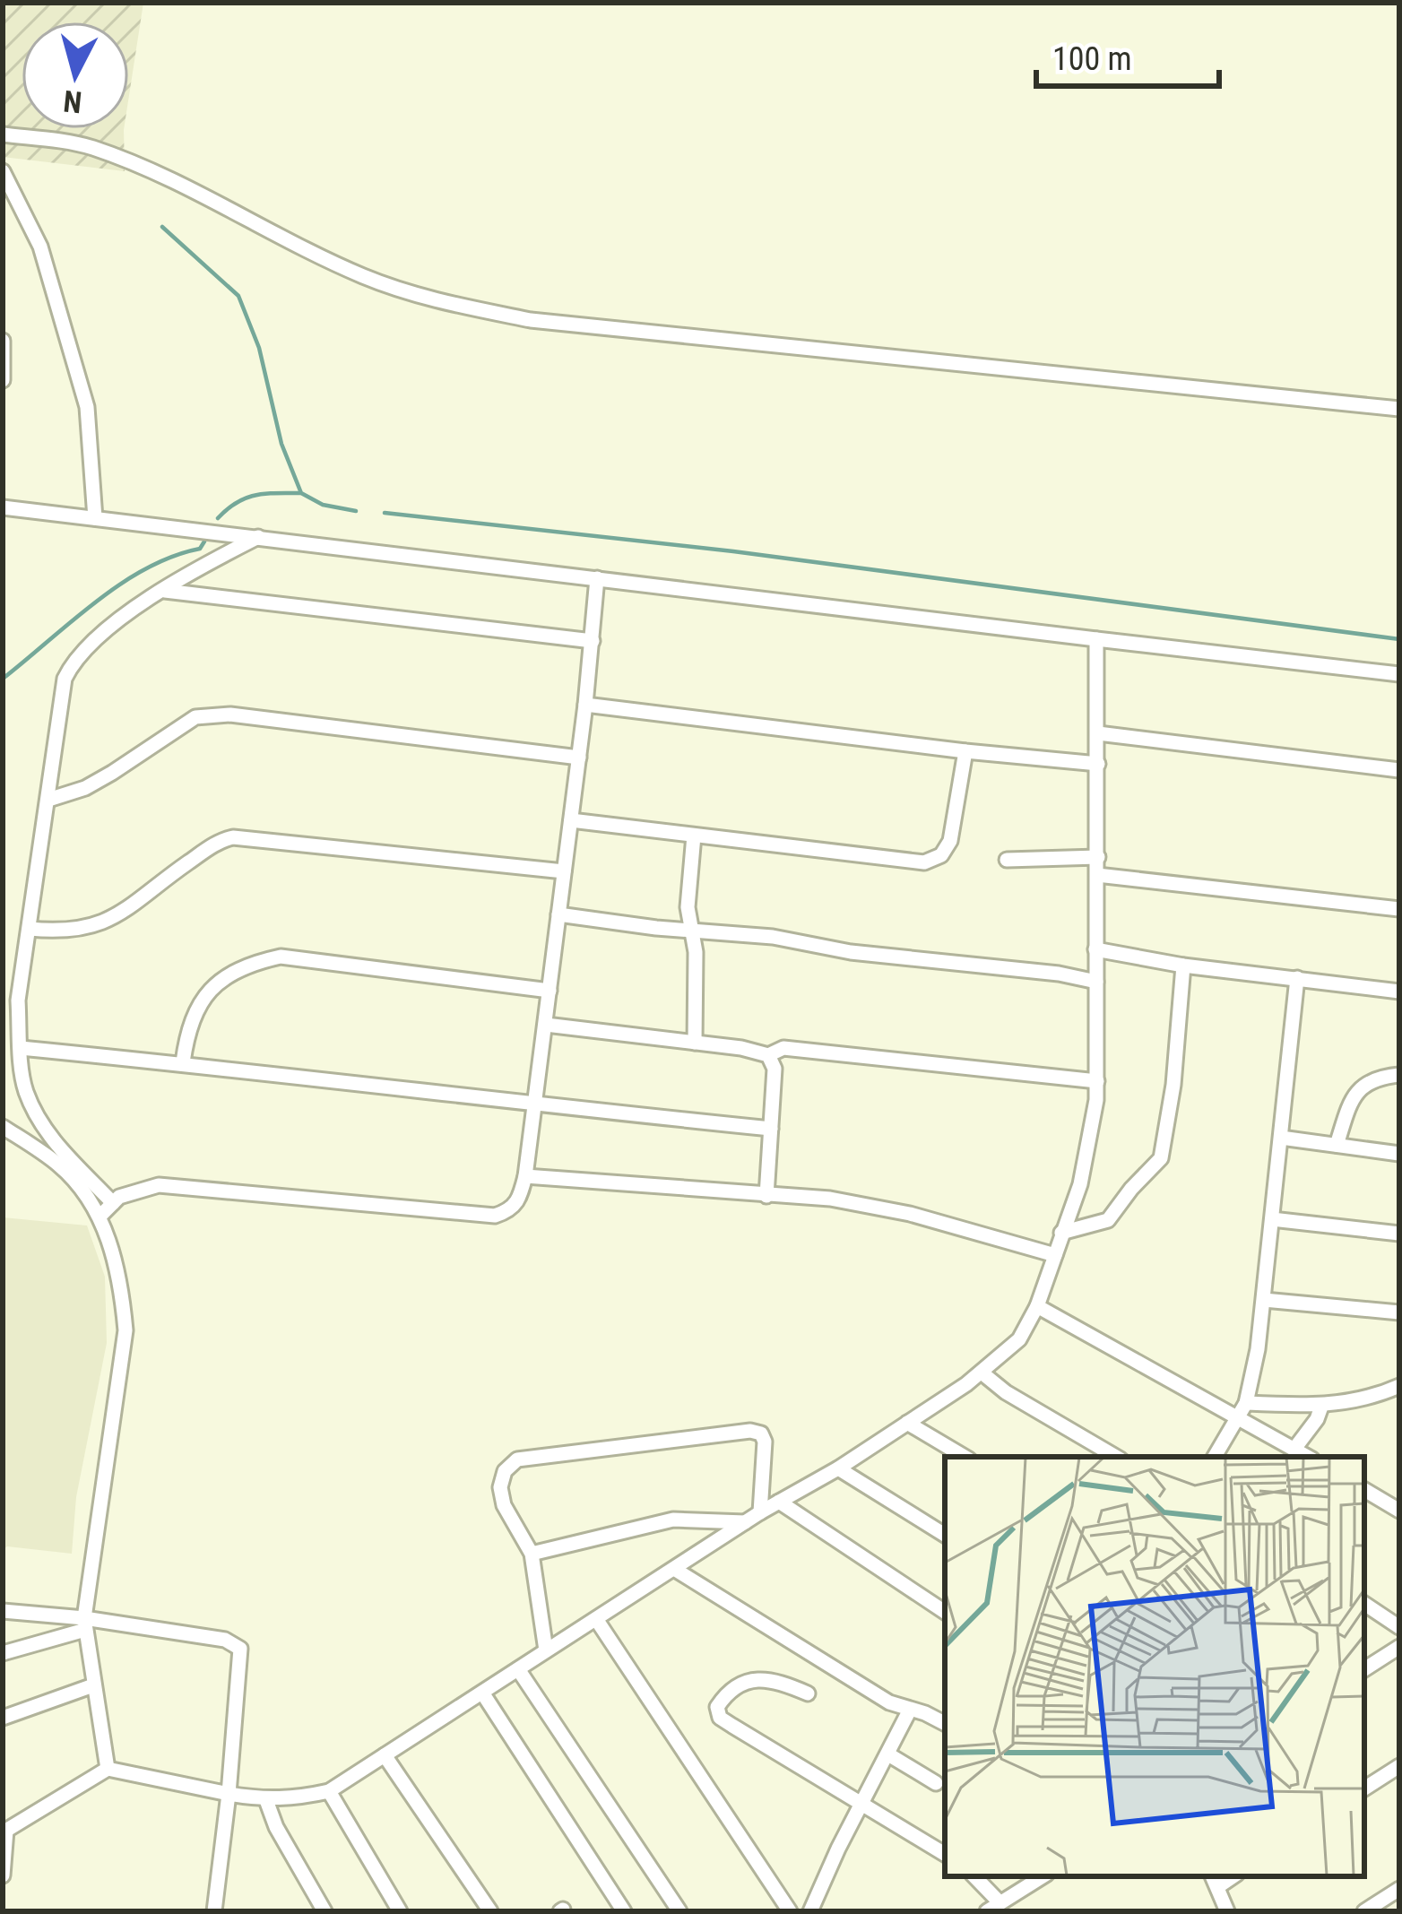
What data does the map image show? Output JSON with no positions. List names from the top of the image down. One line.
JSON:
{"scale_bar":"100 m","north":"bottom"}
